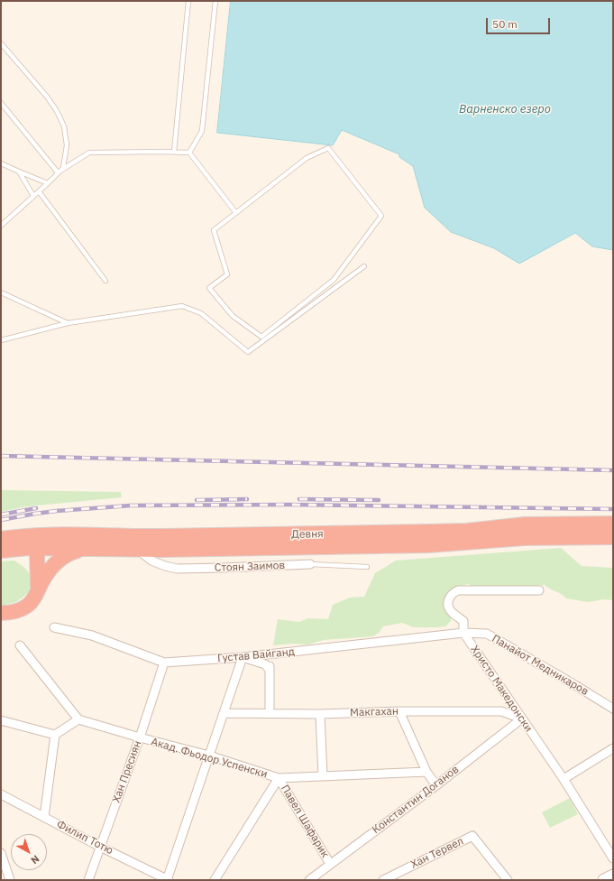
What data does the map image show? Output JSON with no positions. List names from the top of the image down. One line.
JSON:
{"streets":{"highway":["Девня"],"street":["Стоян Заимов","Густав Вайганд","Панайот Медникаров","Христо Македонски","Макгахан","Акад. Фьодор Успенски","Хан Пресиян","Константин Доганов","Павел Шафарик","Филип Тотю","Хан Тервел"]},"crossings":[["Девня","Стоян Заимов"],["Густав Вайганд","Панайот Медникаров"],["Густав Вайганд","Христо Македонски"],["Густав Вайганд","Хан Пресиян"],["Панайот Медникаров","Христо Македонски"],["Христо Македонски","Макгахан"],["Христо Македонски","Константин Доганов"],["Макгахан","Константин Доганов"],["Акад. Фьодор Успенски","Хан Пресиян"],["Акад. Фьодор Успенски","Павел Шафарик"],["Хан Пресиян","Филип Тотю"],["Константин Доганов","Павел Шафарик"]],"water":["Варненско езеро"],"scale_bar":"50 m","north":"bottom right"}
